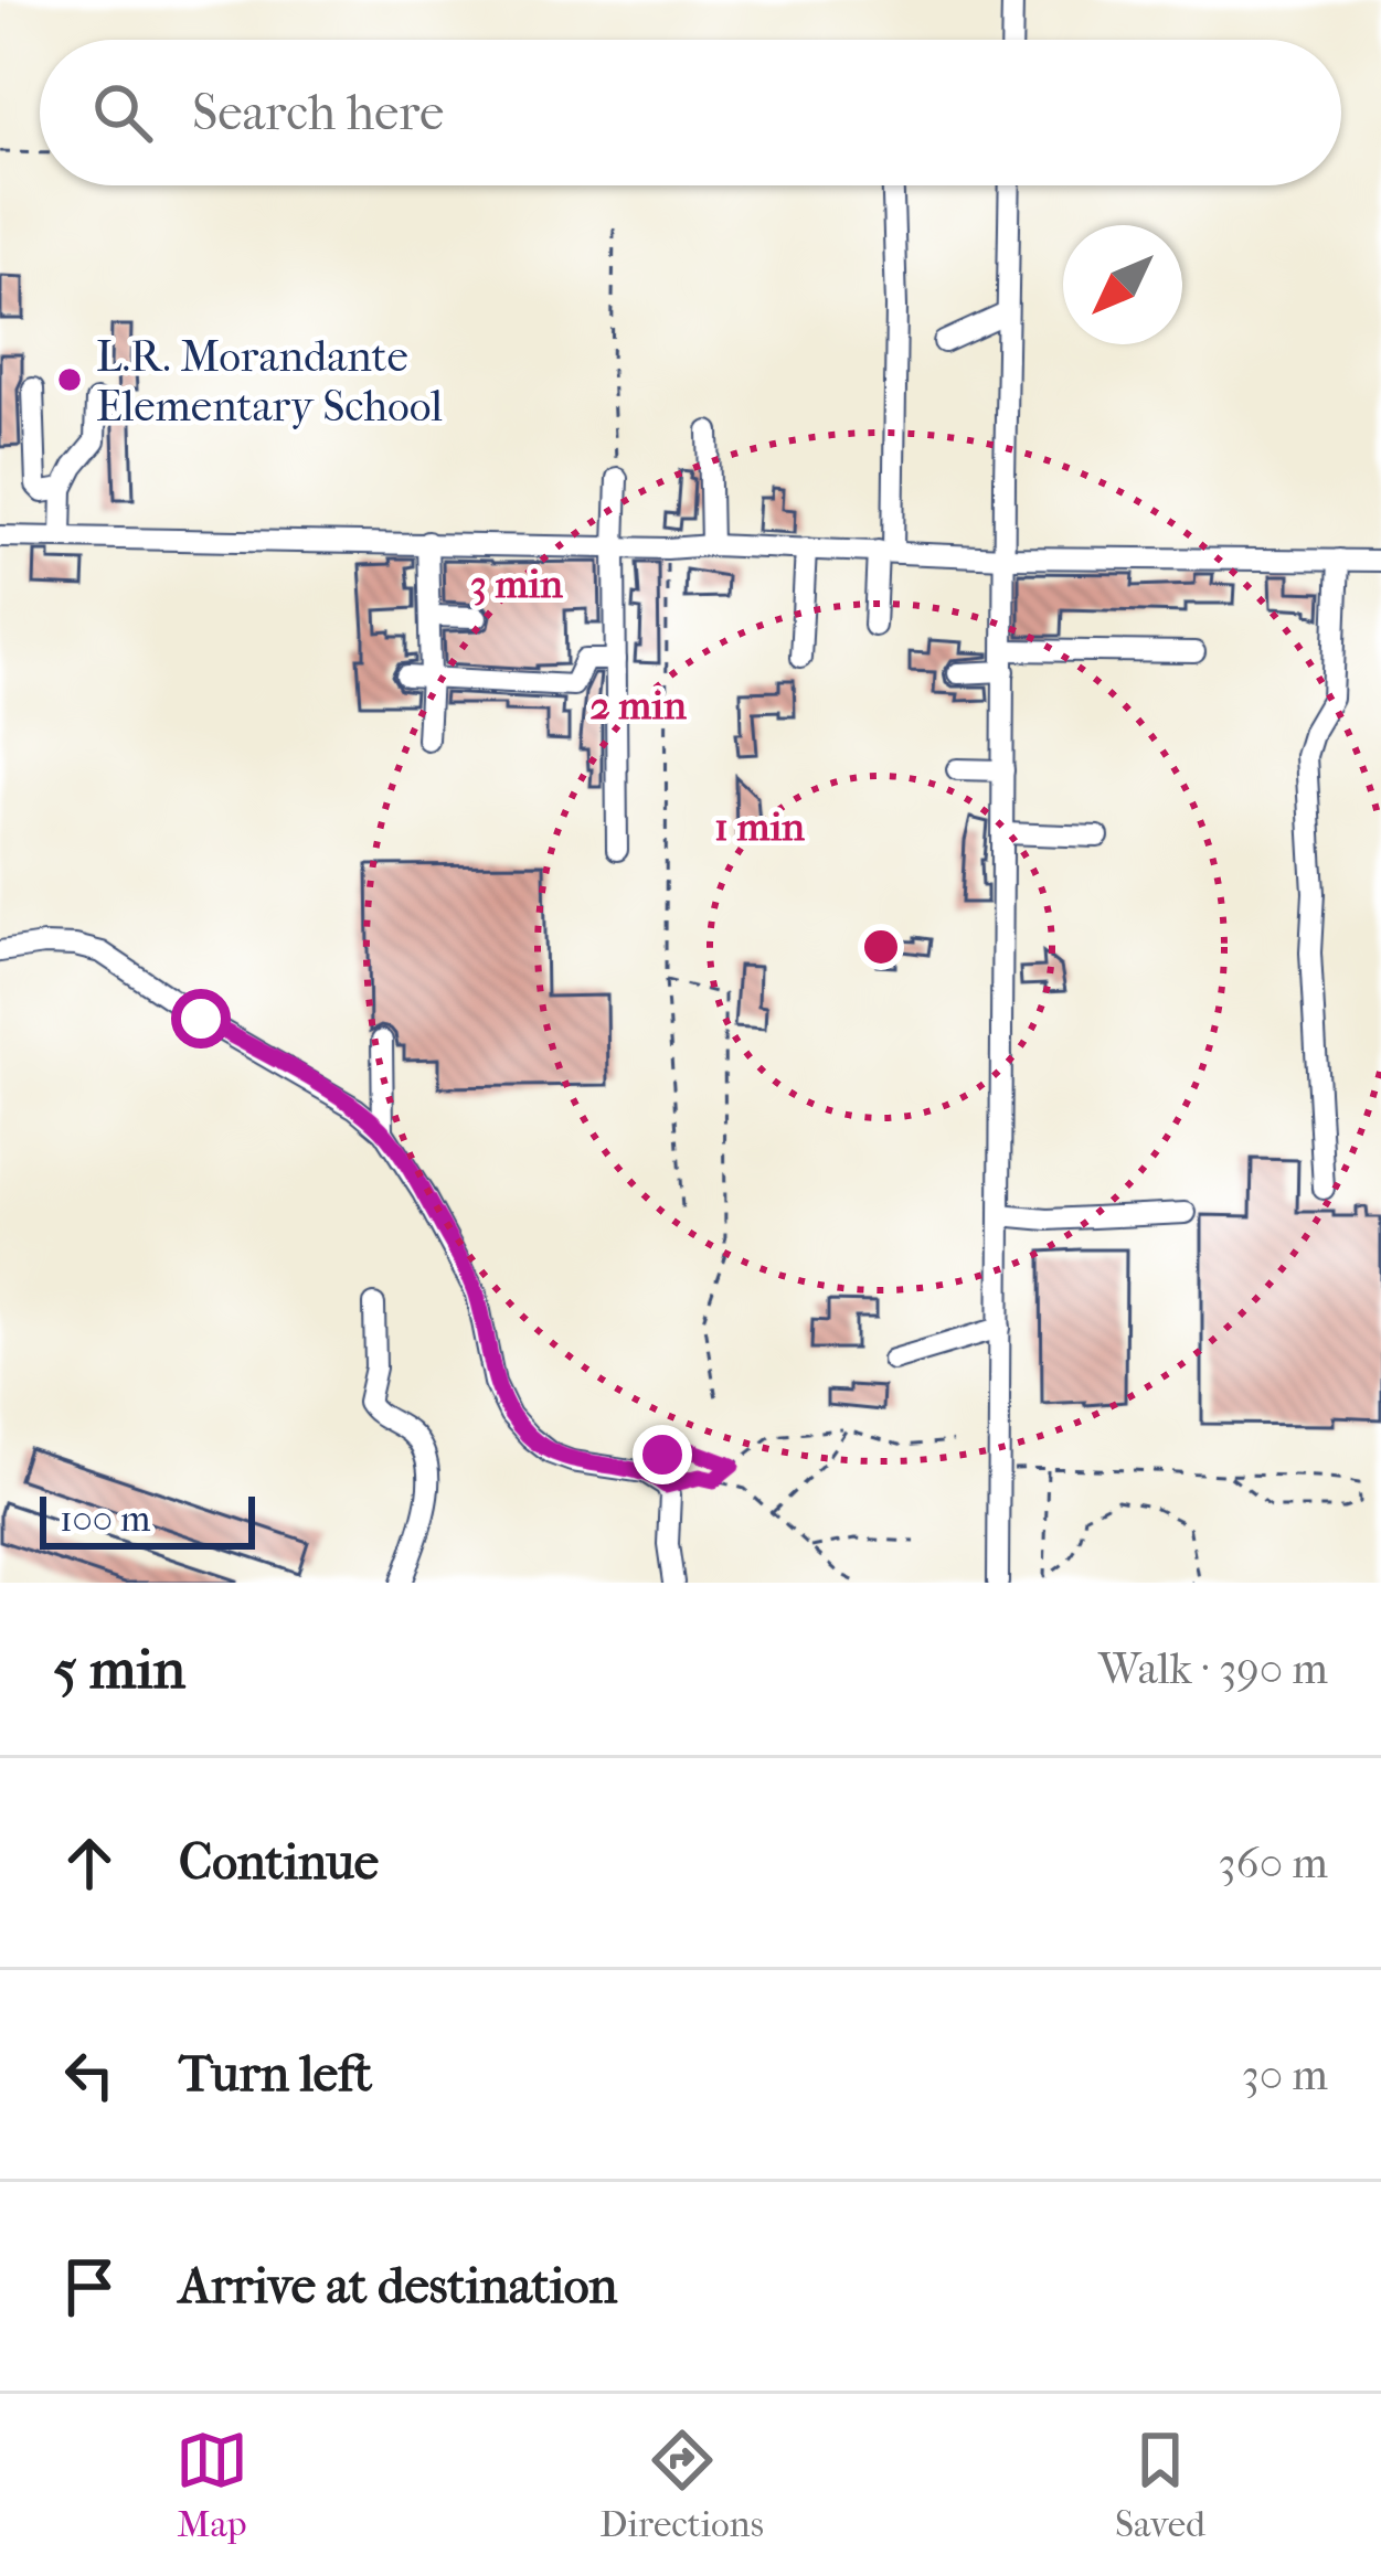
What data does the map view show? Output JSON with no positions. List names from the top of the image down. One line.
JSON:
{"places":["L.R. Morandante Elementary School"],"scale_bar":"100 m","north":"bottom left","page":{"search":"Search here","scale":"100 m","heading":["5 min","Walk · 390 m"],"list":[["Continue","360 m"],["Turn left","30 m"],"Arrive at destination"],"nav":["Map","Directions","Saved"]},"rings":["3 min","2 min","1 min"]}
